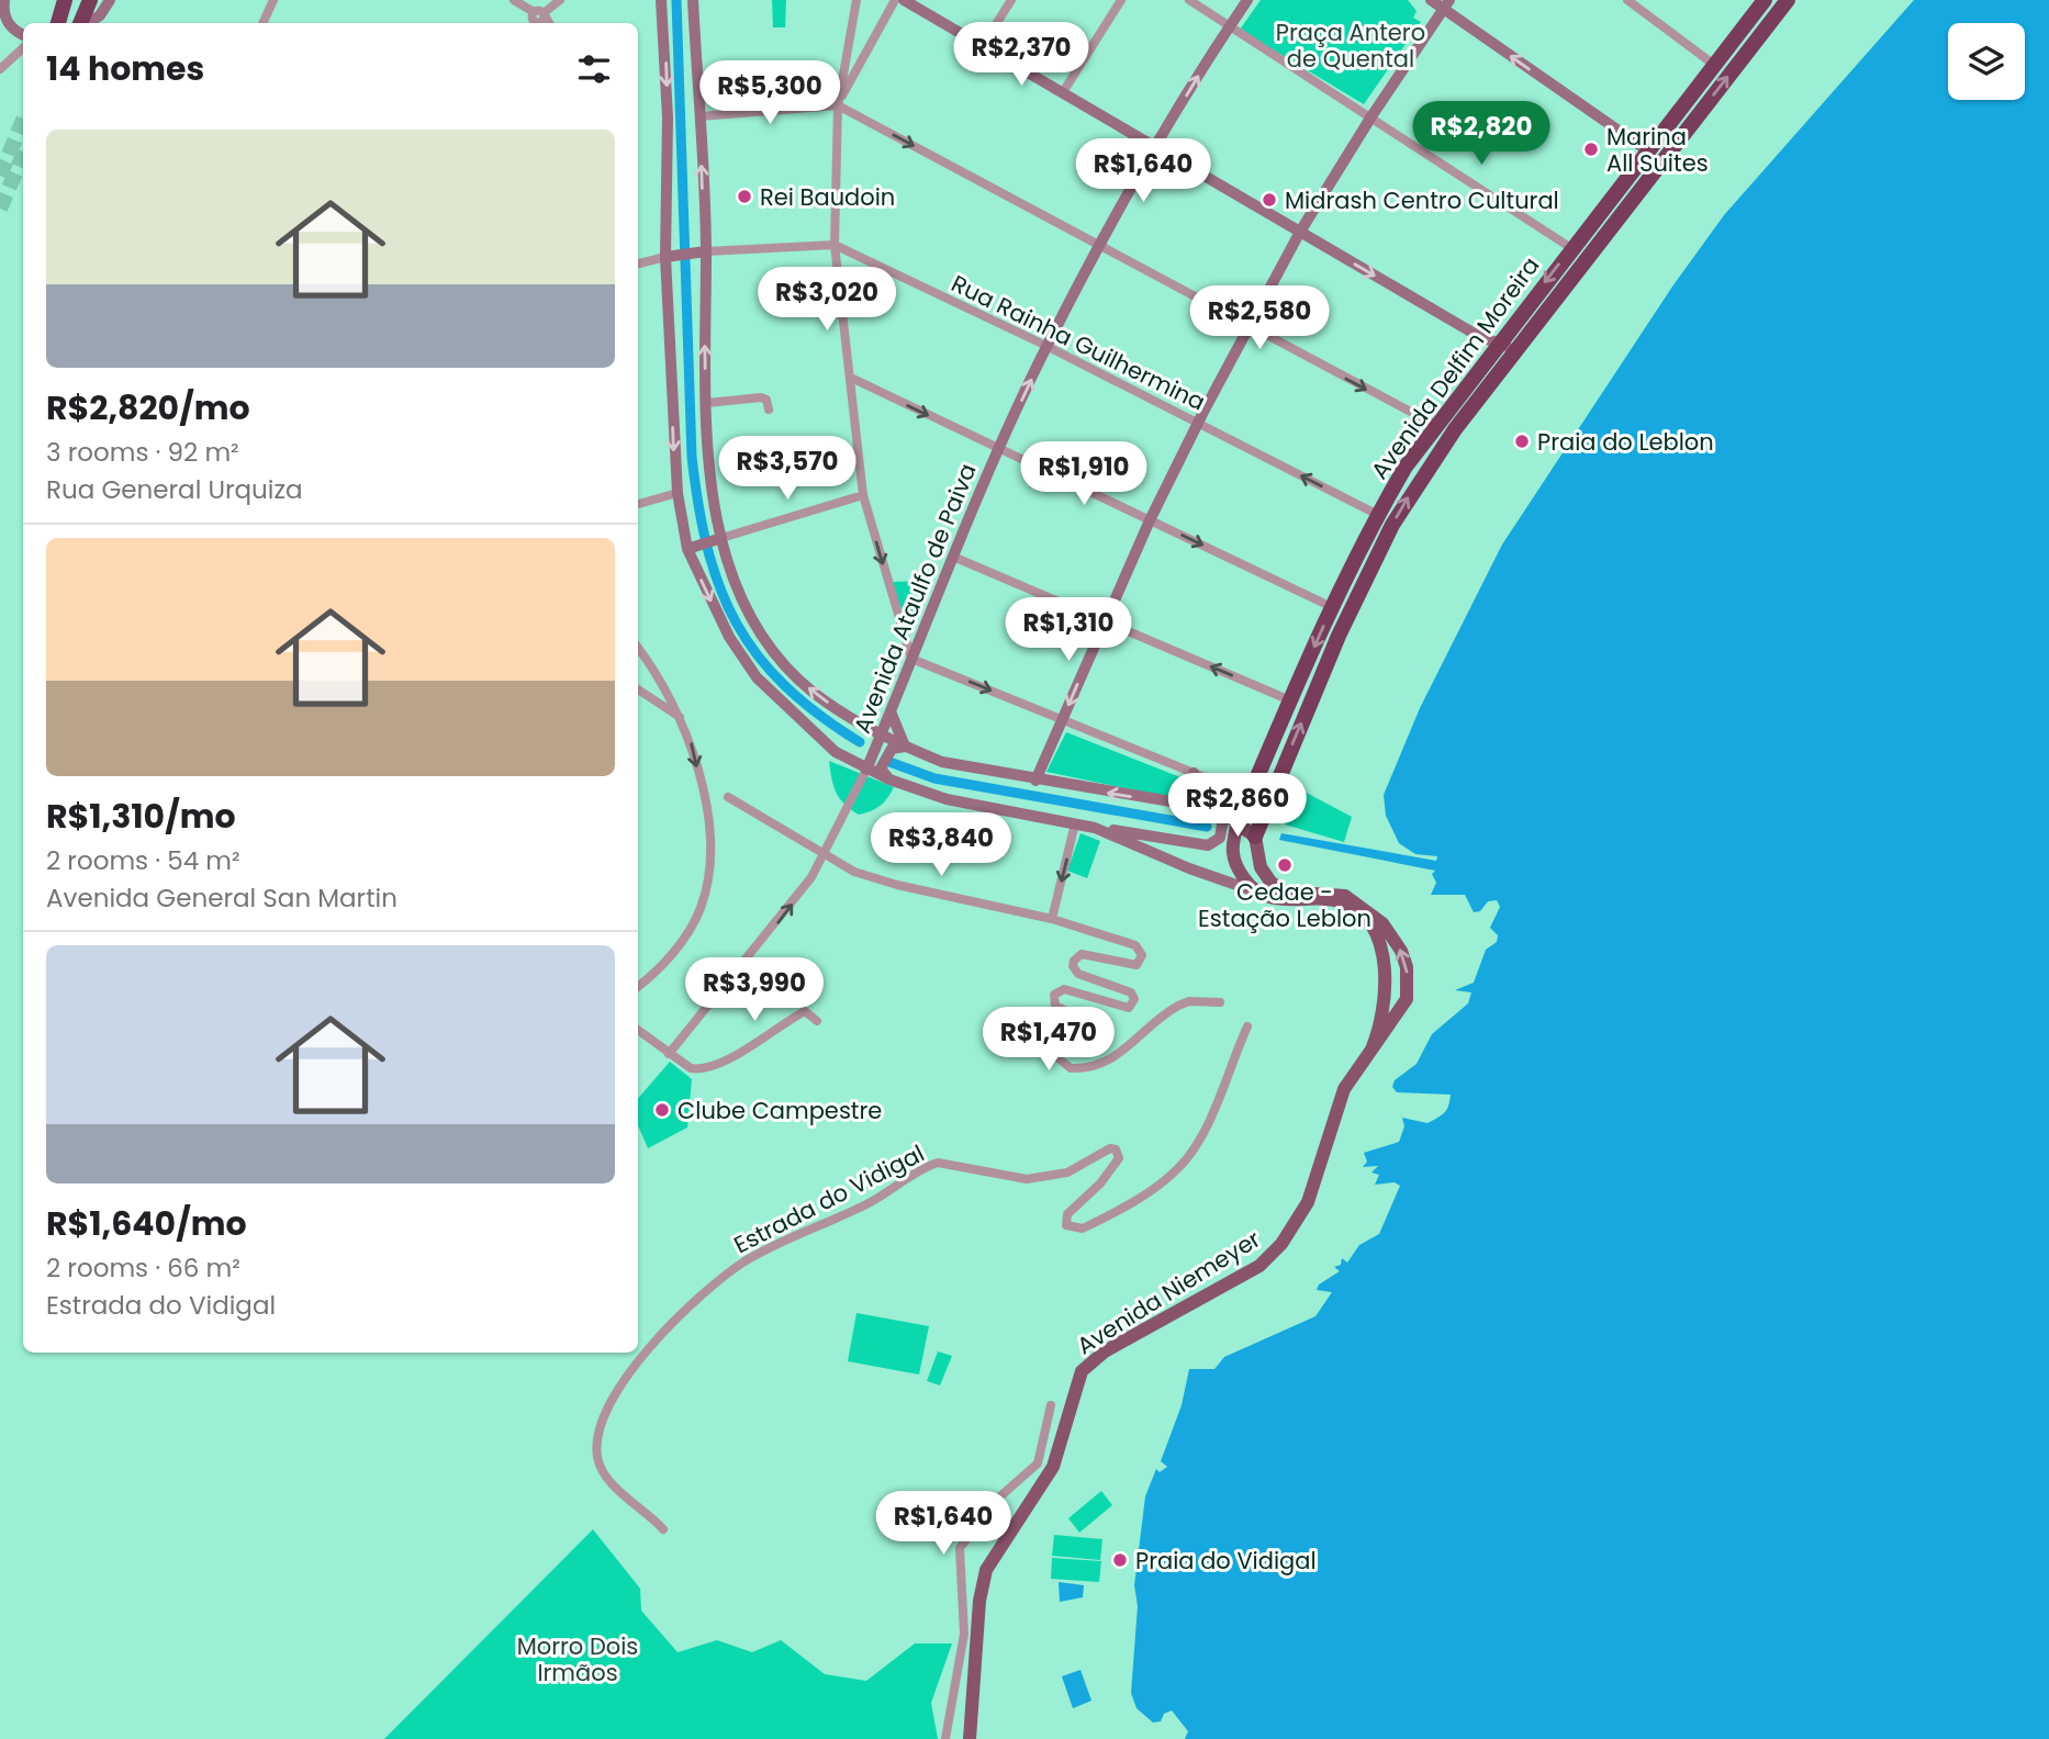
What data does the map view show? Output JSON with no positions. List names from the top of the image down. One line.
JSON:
{"streets":{"highway":["Avenida Delfim Moreira"],"main road":["Avenida Ataulfo de Paiva","Avenida Niemeyer"],"street":["Rua Rainha Guilhermina","Estrada do Vidigal"]},"crossings":[["Rua Rainha Guilhermina","Avenida Delfim Moreira"],["Rua Rainha Guilhermina","Avenida Ataulfo de Paiva"],["Avenida Delfim Moreira","Avenida Niemeyer"]],"parks":["Praça Antero de Quental","Morro Dois Irmãos"],"places":["Marina All Suites","Rei Baudoin","Midrash Centro Cultural","Praia do Leblon","Cedae - Estação Leblon","Clube Campestre","Praia do Vidigal"],"page":{"price":["R$2,370","R$5,300","R$2,820","R$1,640","R$3,020","R$2,580","R$3,570","R$1,910","R$1,310","R$2,860","R$3,840","R$3,990","R$1,470","R$1,640"],"heading":"14 homes","list":[{"name":"R$2,820/mo","note":"3 rooms · 92 m² · Rua General Urquiza"},{"name":"R$1,310/mo","note":"2 rooms · 54 m² · Avenida General San Martin"},{"name":"R$1,640/mo","note":"2 rooms · 66 m² · Estrada do Vidigal"}]}}
